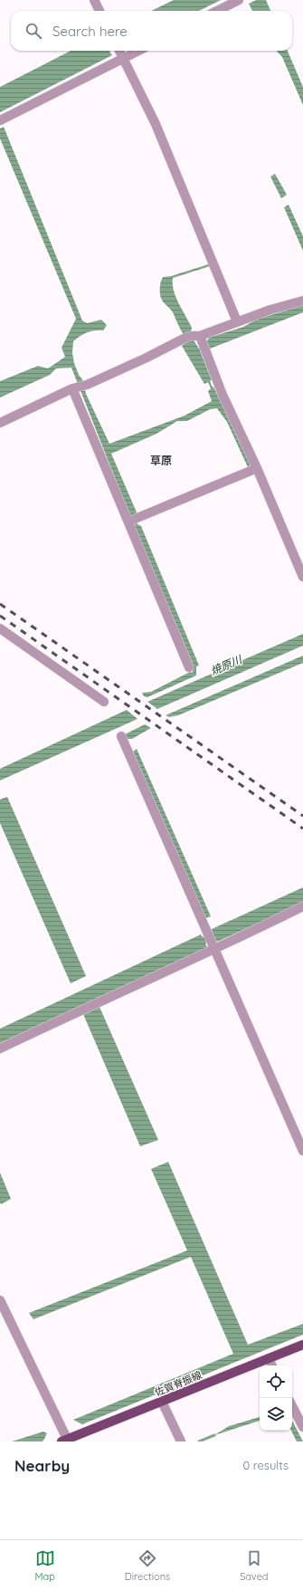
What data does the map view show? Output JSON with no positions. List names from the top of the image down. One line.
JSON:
{"streets":{"main road":["佐賀脊振線"]},"districts":["草原"],"water":["焼原川"],"page":{"search":"Search here","heading":["Nearby","0 results"],"nav":["Map","Directions","Saved"]}}
